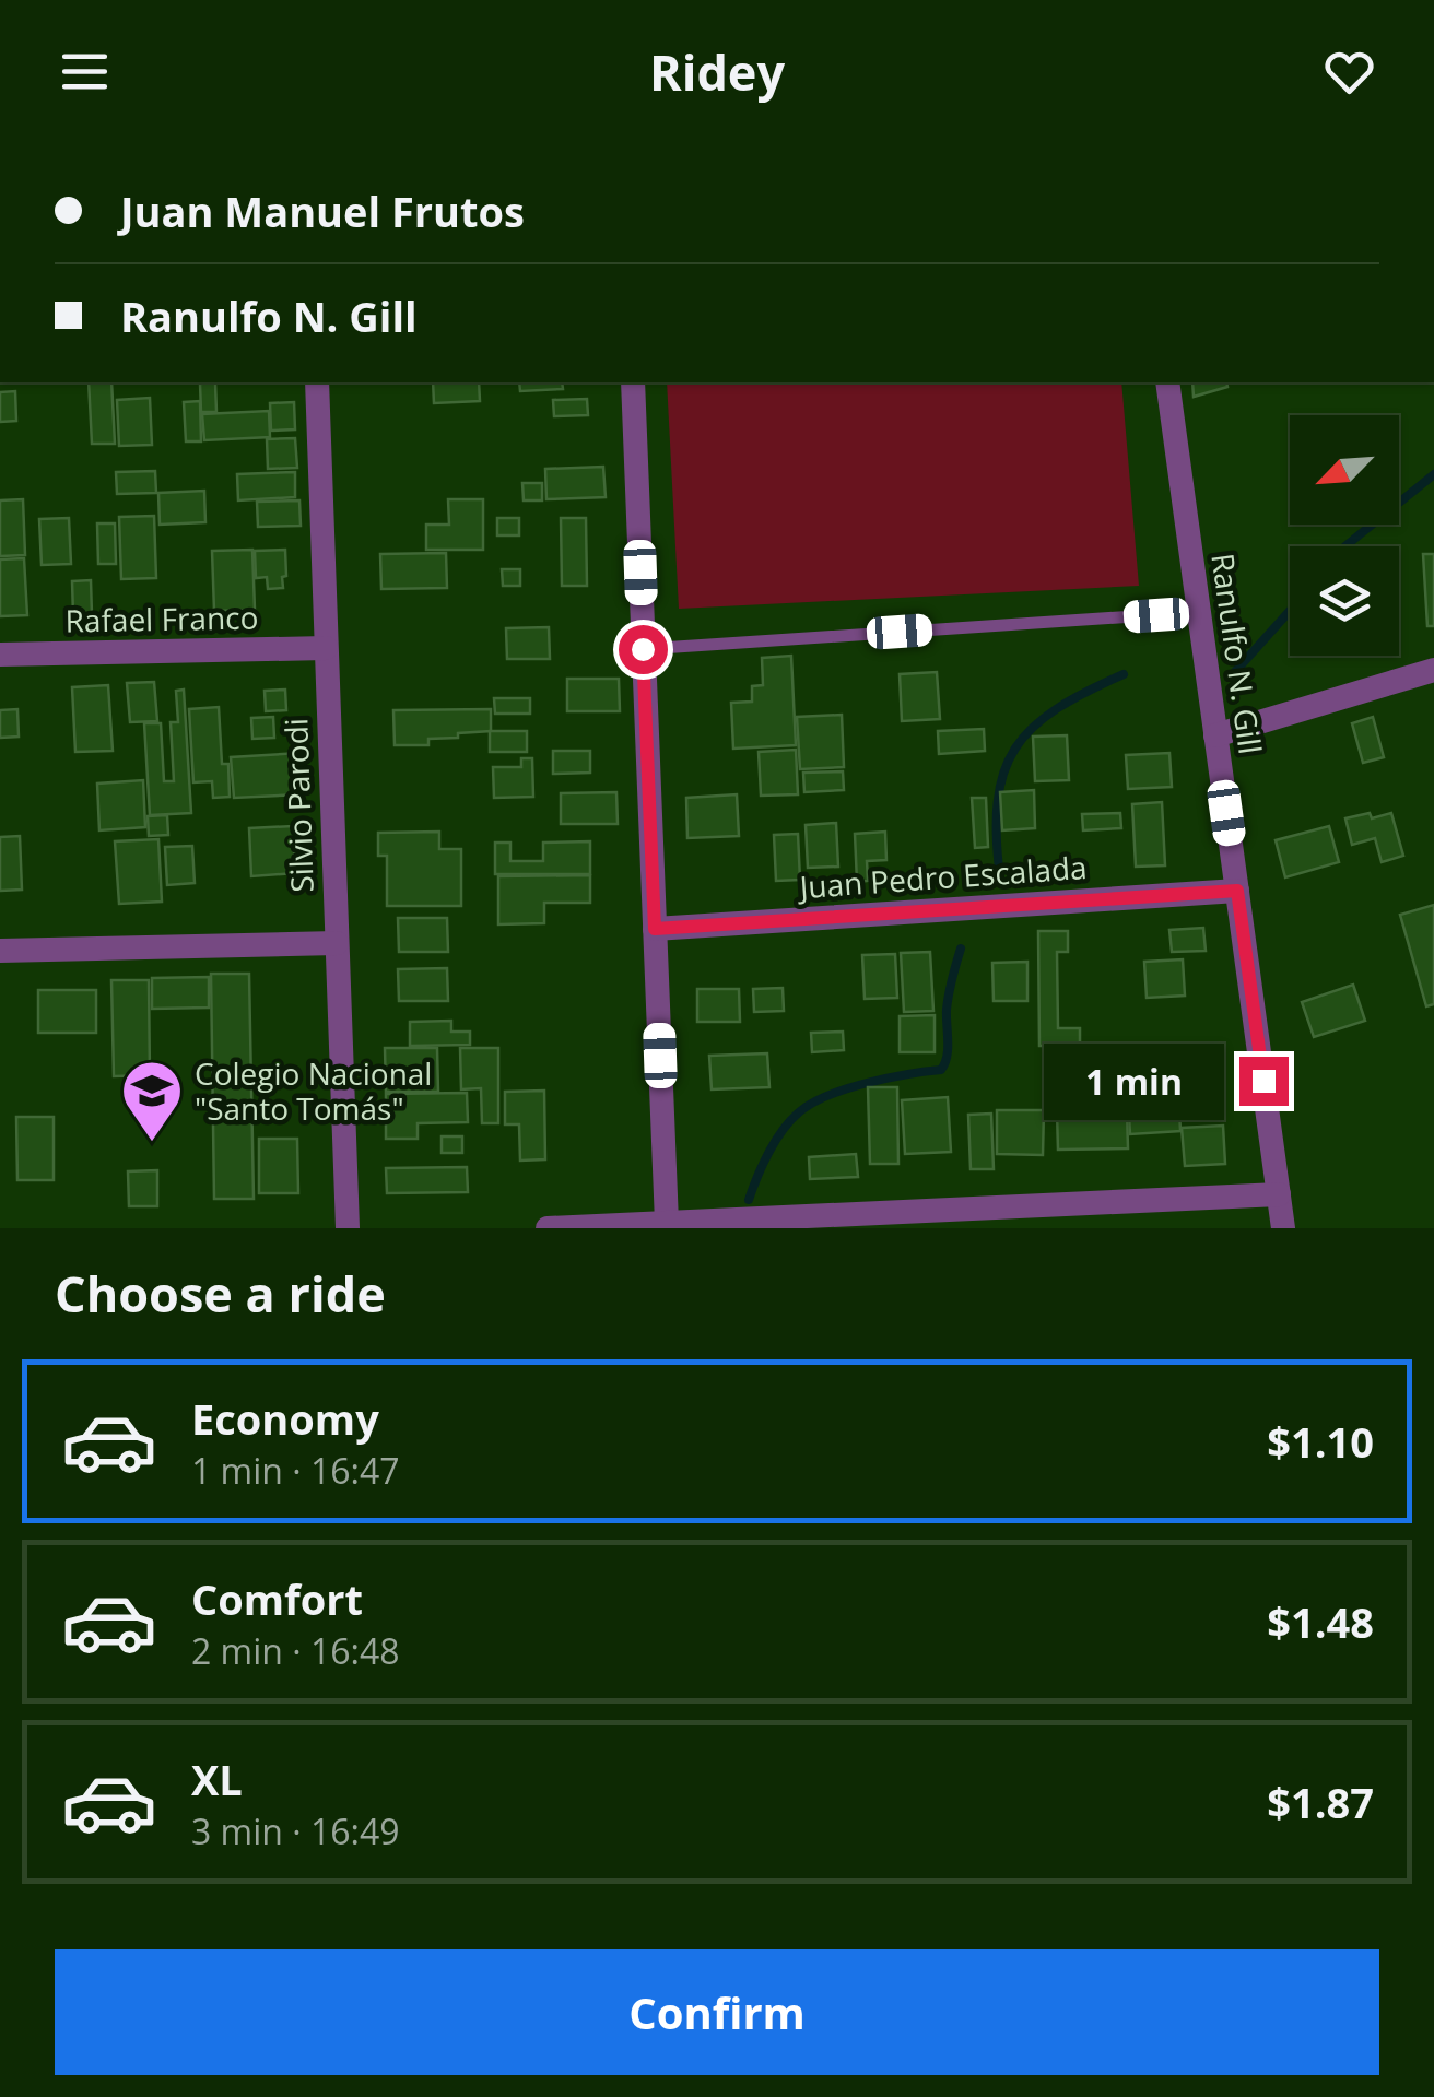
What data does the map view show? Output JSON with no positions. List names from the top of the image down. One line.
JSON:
{"streets":{"street":["Rafael Franco","Ranulfo N. Gill","Silvio Parodi","Juan Pedro Escalada"]},"crossings":[["Rafael Franco","Silvio Parodi"],["Ranulfo N. Gill","Juan Pedro Escalada"]],"places":{"school or university":["Colegio Nacional \"Santo Tomás\""]},"north":"bottom left","page":{"header":"Ridey","banner":["Juan Manuel Frutos","Ranulfo N. Gill"],"bubble":"1 min","heading":"Choose a ride","list":[{"name":"Economy","note":"1 min · 16:47","value":"$1.10"},{"name":"Comfort","note":"2 min · 16:48","value":"$1.48"},{"name":"XL","note":"3 min · 16:49","value":"$1.87"}],"buttons":"Confirm"}}
